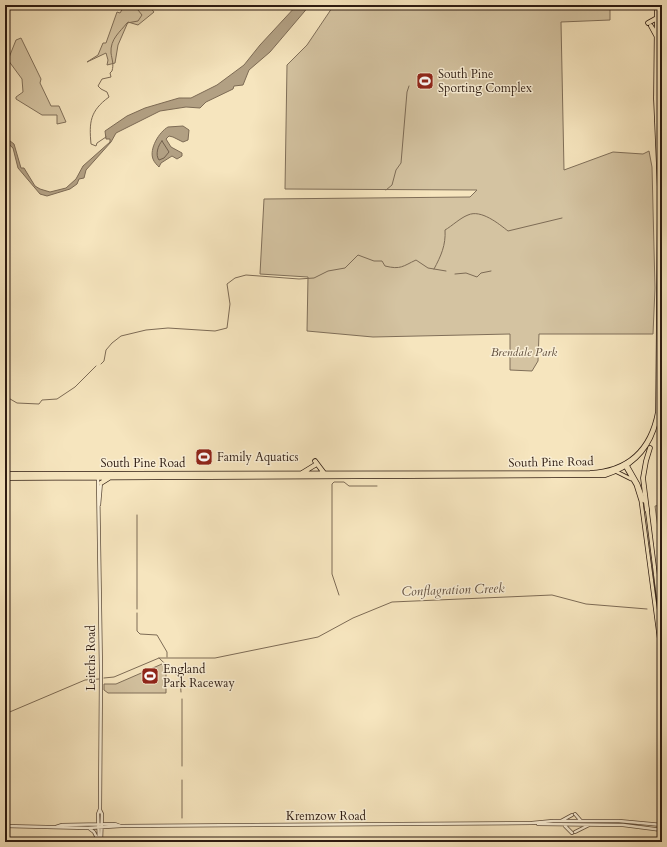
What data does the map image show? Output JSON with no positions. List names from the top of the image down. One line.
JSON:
{"streets":{"highway":["South Pine Road"],"street":["Leitchs Road","Kremzow Road"]},"crossings":[["South Pine Road","Leitchs Road"],["Leitchs Road","Kremzow Road"]],"water":["Conflagration Creek"],"parks":["Brendale Park"],"places":{"sports":["South Pine Sporting Complex","Family Aquatics","England Park Raceway"]}}
